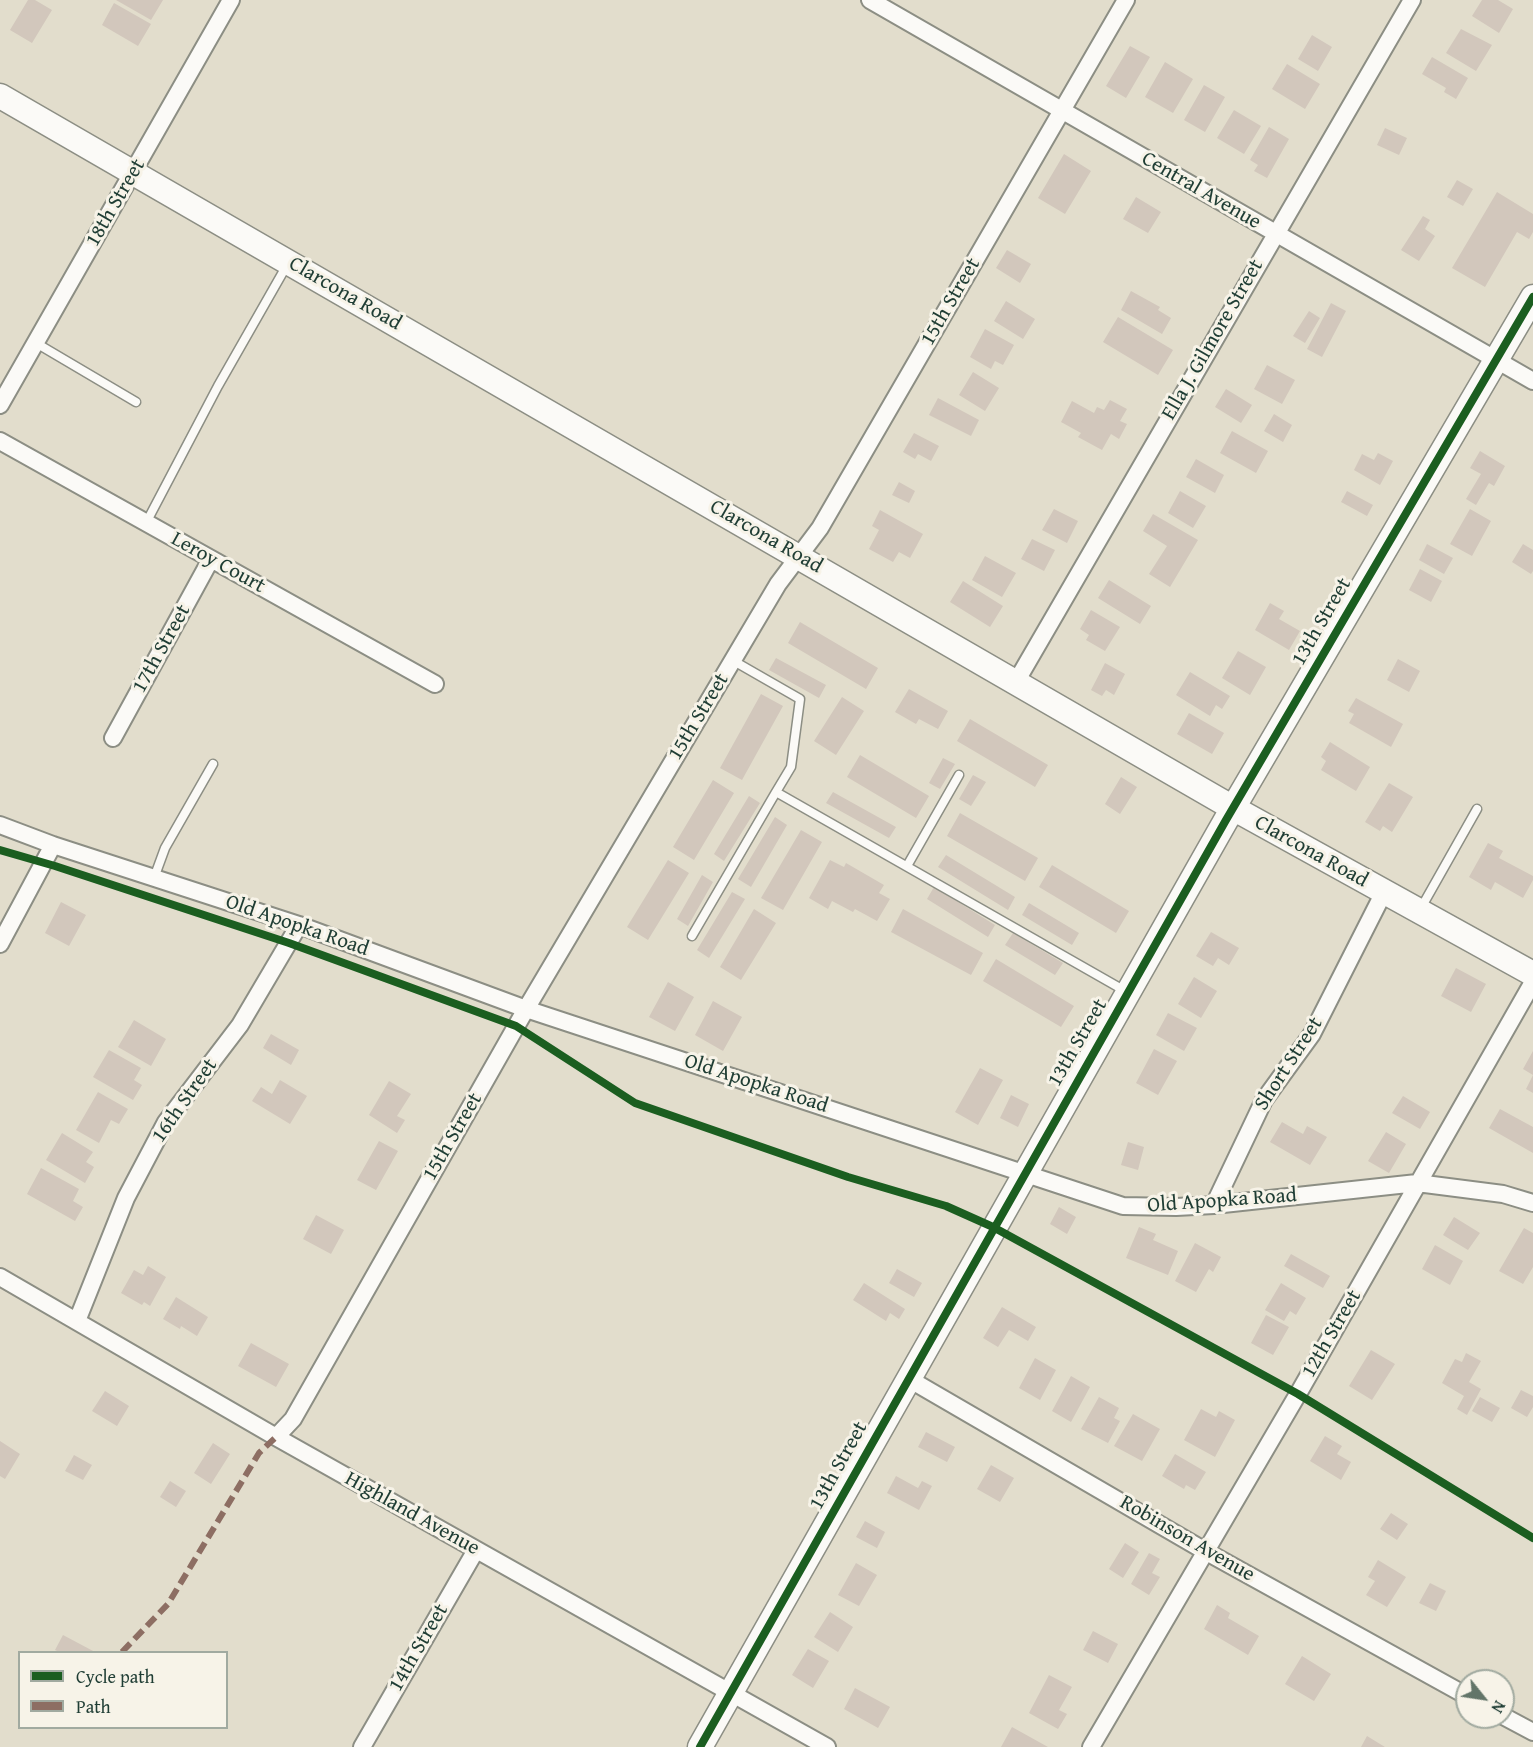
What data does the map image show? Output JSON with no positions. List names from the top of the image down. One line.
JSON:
{"streets":{"main road":["Clarcona Road","13th Street"],"street":["Central Avenue","18th Street","15th Street","Ella J. Gilmore Street","Leroy Court","17th Street","Old Apopka Road","Short Street","16th Street","12th Street","Highland Avenue","Robinson Avenue","14th Street"]},"crossings":[["Central Avenue","15th Street"],["Central Avenue","Ella J. Gilmore Street"],["Central Avenue","13th Street"],["18th Street","Clarcona Road"],["Clarcona Road","15th Street"],["Clarcona Road","Ella J. Gilmore Street"],["Clarcona Road","13th Street"],["Clarcona Road","Short Street"],["15th Street","Old Apopka Road"],["15th Street","Highland Avenue"],["Leroy Court","17th Street"],["13th Street","Old Apopka Road"],["13th Street","Highland Avenue"],["13th Street","Robinson Avenue"],["Old Apopka Road","Short Street"],["Old Apopka Road","16th Street"],["Old Apopka Road","12th Street"],["16th Street","Highland Avenue"],["12th Street","Robinson Avenue"],["Highland Avenue","14th Street"]],"legend":["Cycle path","Path"],"north":"bottom right"}
